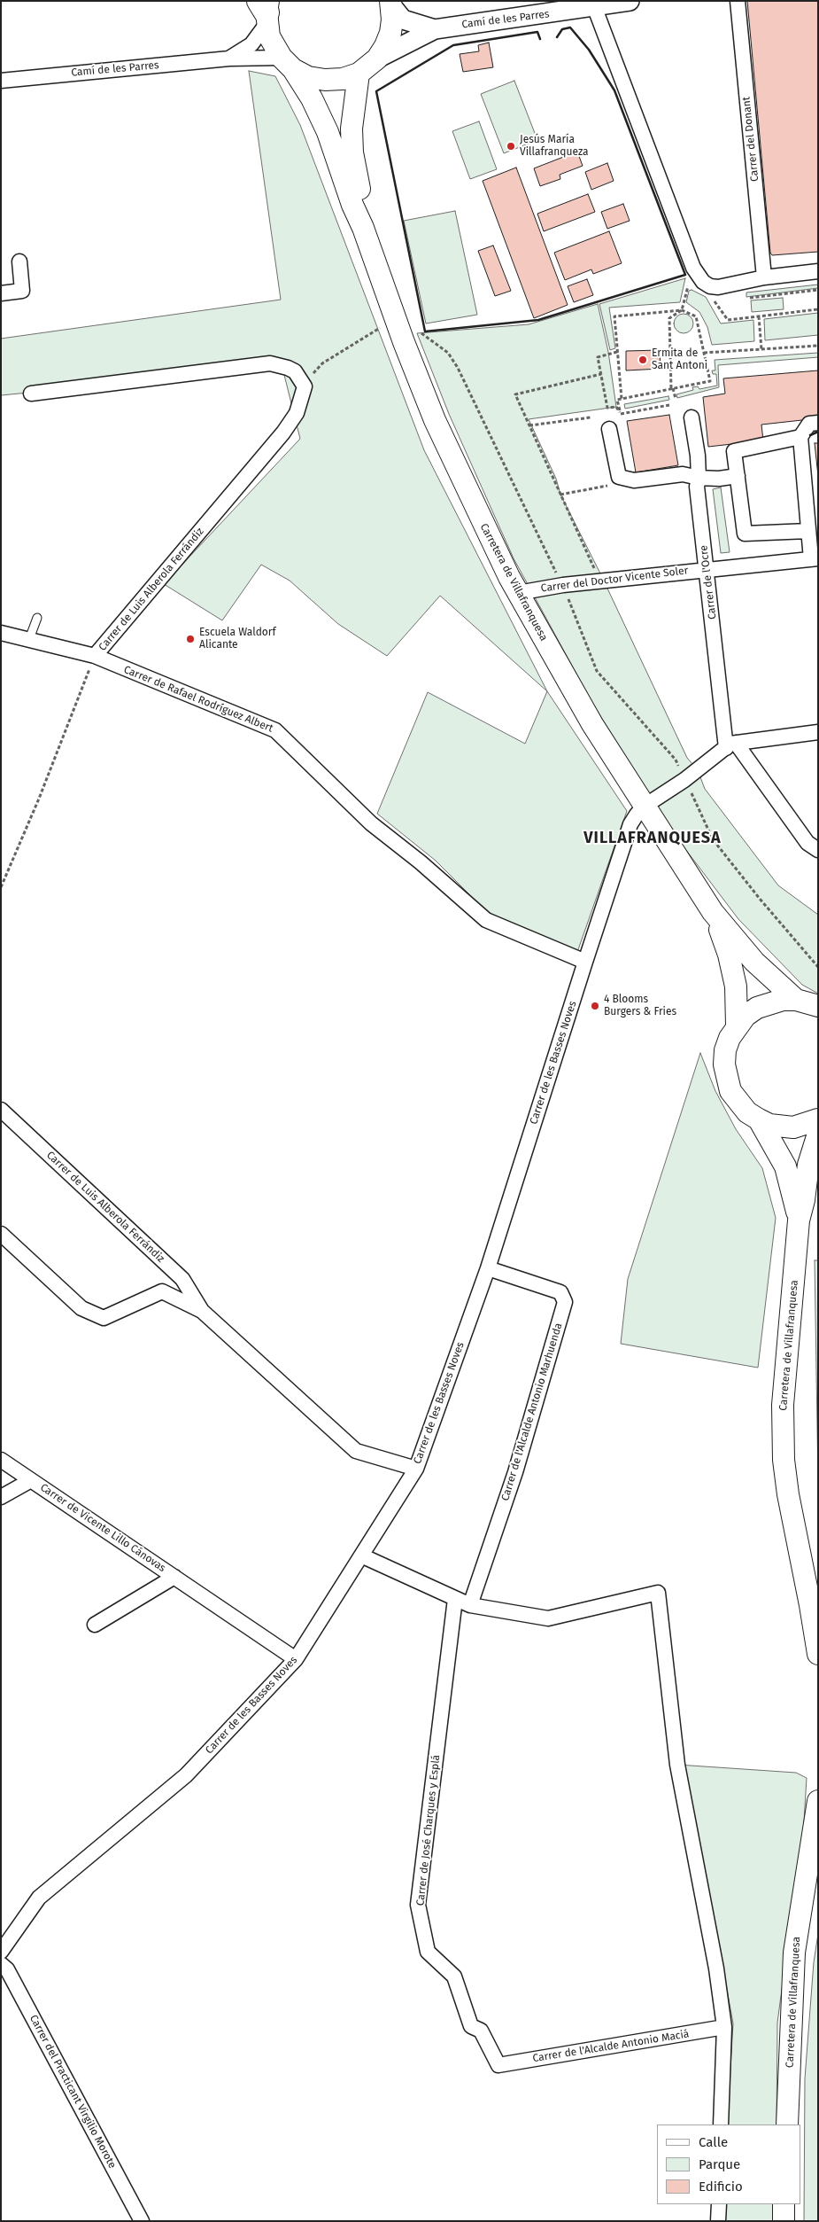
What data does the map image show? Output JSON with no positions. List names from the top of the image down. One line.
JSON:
{"streets":{"main road":["Carretera de Villafranquesa"],"street":["Camí de les Parres","Carrer del Donant","Carrer del Doctor Vicente Soler","Carrer de l'Ocre","Carrer de Luis Alberola Ferrándiz","Carrer de Rafael Rodríguez Albert","Carrer de les Basses Noves","Carrer de l'Alcalde Antonio Marhuenda","Carrer de Vicente Lillo Cánovas","Carrer de José Charques y Esplá","Carrer de l'Alcalde Antonio Maciá","Carrer del Practicant Virgilio Morote"]},"crossings":[["Camí de les Parres","Carretera de Villafranquesa"],["Carrer del Doctor Vicente Soler","Carretera de Villafranquesa"],["Carrer del Doctor Vicente Soler","Carrer de l'Ocre"],["Carretera de Villafranquesa","Carrer de les Basses Noves"],["Carrer de Luis Alberola Ferrándiz","Carrer de Rafael Rodríguez Albert"],["Carrer de Luis Alberola Ferrándiz","Carrer de les Basses Noves"],["Carrer de Rafael Rodríguez Albert","Carrer de les Basses Noves"],["Carrer de les Basses Noves","Carrer de l'Alcalde Antonio Marhuenda"],["Carrer de les Basses Noves","Carrer de Vicente Lillo Cánovas"],["Carrer de José Charques y Esplá","Carrer de l'Alcalde Antonio Maciá"]],"districts":["VILLAFRANQUESA"],"places":["Jesús María Villafranqueza","Ermita de Sant Antoni","Escuela Waldorf Alicante","4 Blooms Burgers & Fries"],"legend":["Calle","Parque","Edificio"]}
